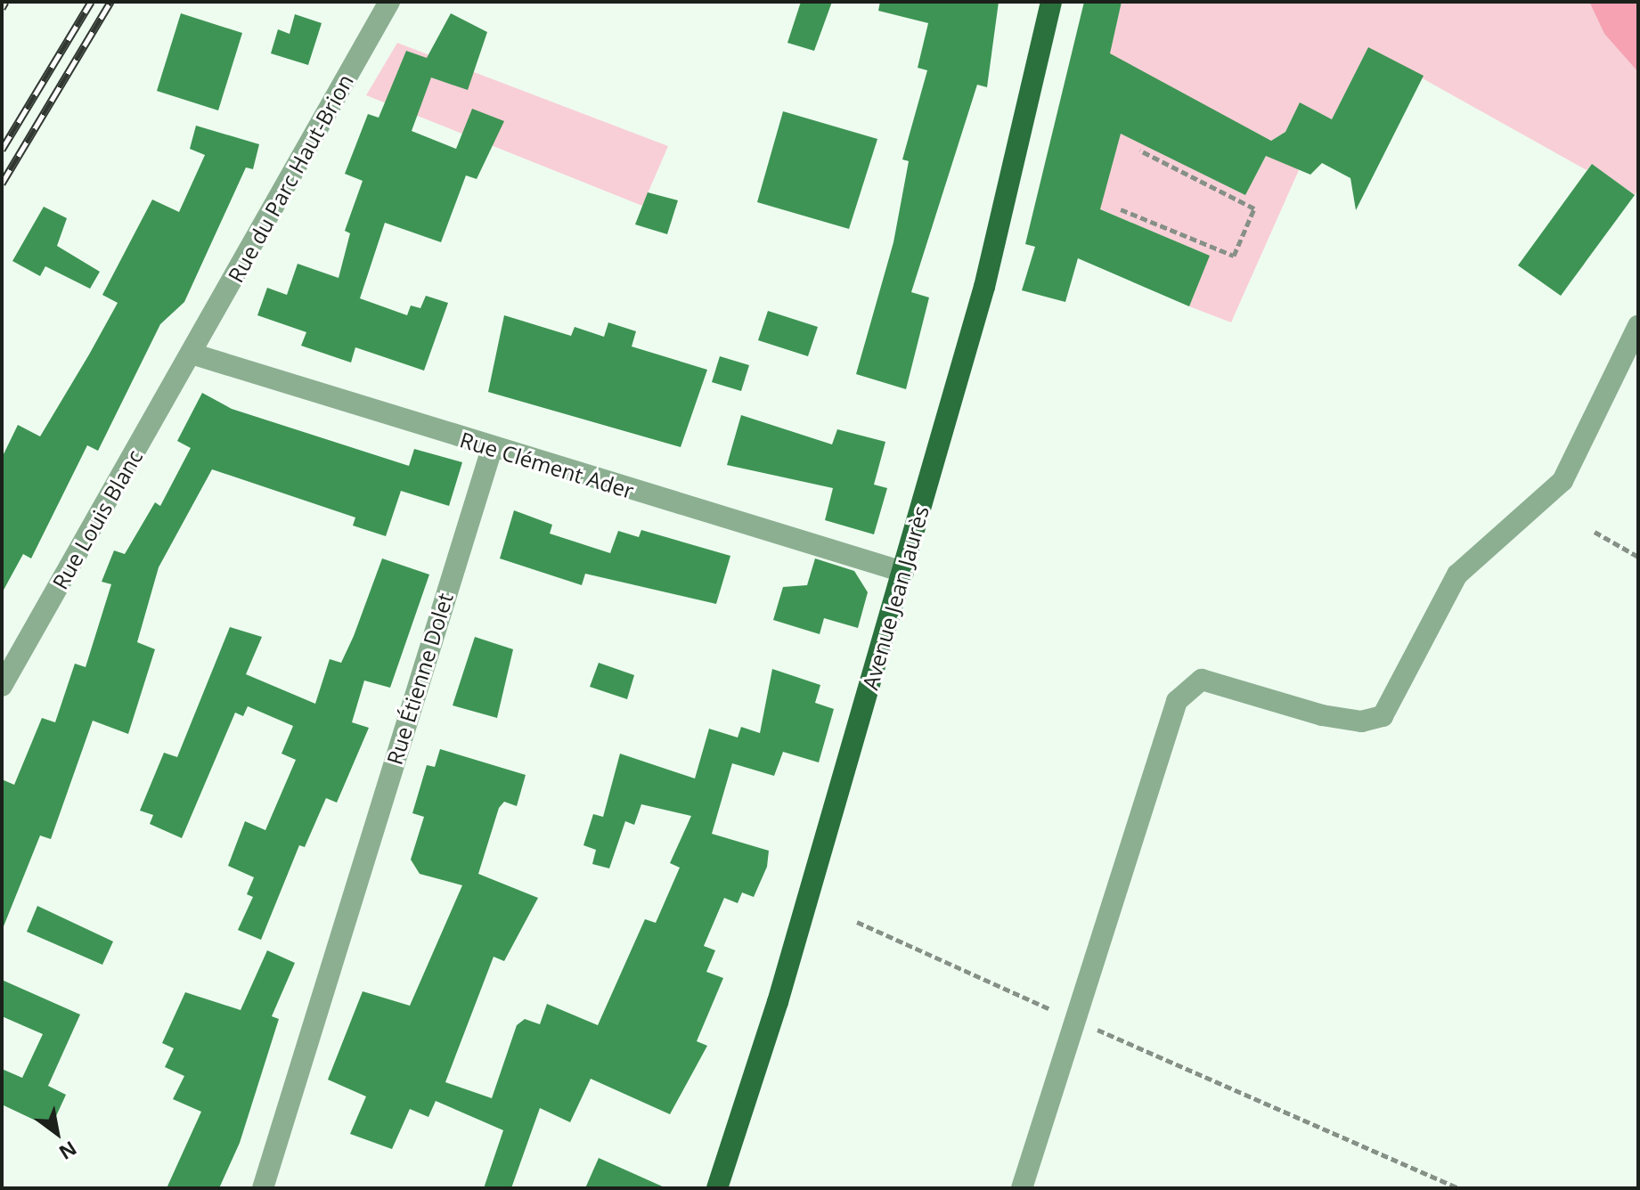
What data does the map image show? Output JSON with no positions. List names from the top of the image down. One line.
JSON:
{"streets":{"main road":["Avenue Jean Jaurès"],"street":["Rue du Parc Haut-Brion","Rue Clément Ader","Rue Louis Blanc","Rue Étienne Dolet"]},"crossings":[["Rue du Parc Haut-Brion","Rue Clément Ader"],["Rue du Parc Haut-Brion","Rue Louis Blanc"],["Rue Clément Ader","Rue Louis Blanc"],["Rue Clément Ader","Avenue Jean Jaurès"],["Rue Clément Ader","Rue Étienne Dolet"]],"north":"bottom right"}
